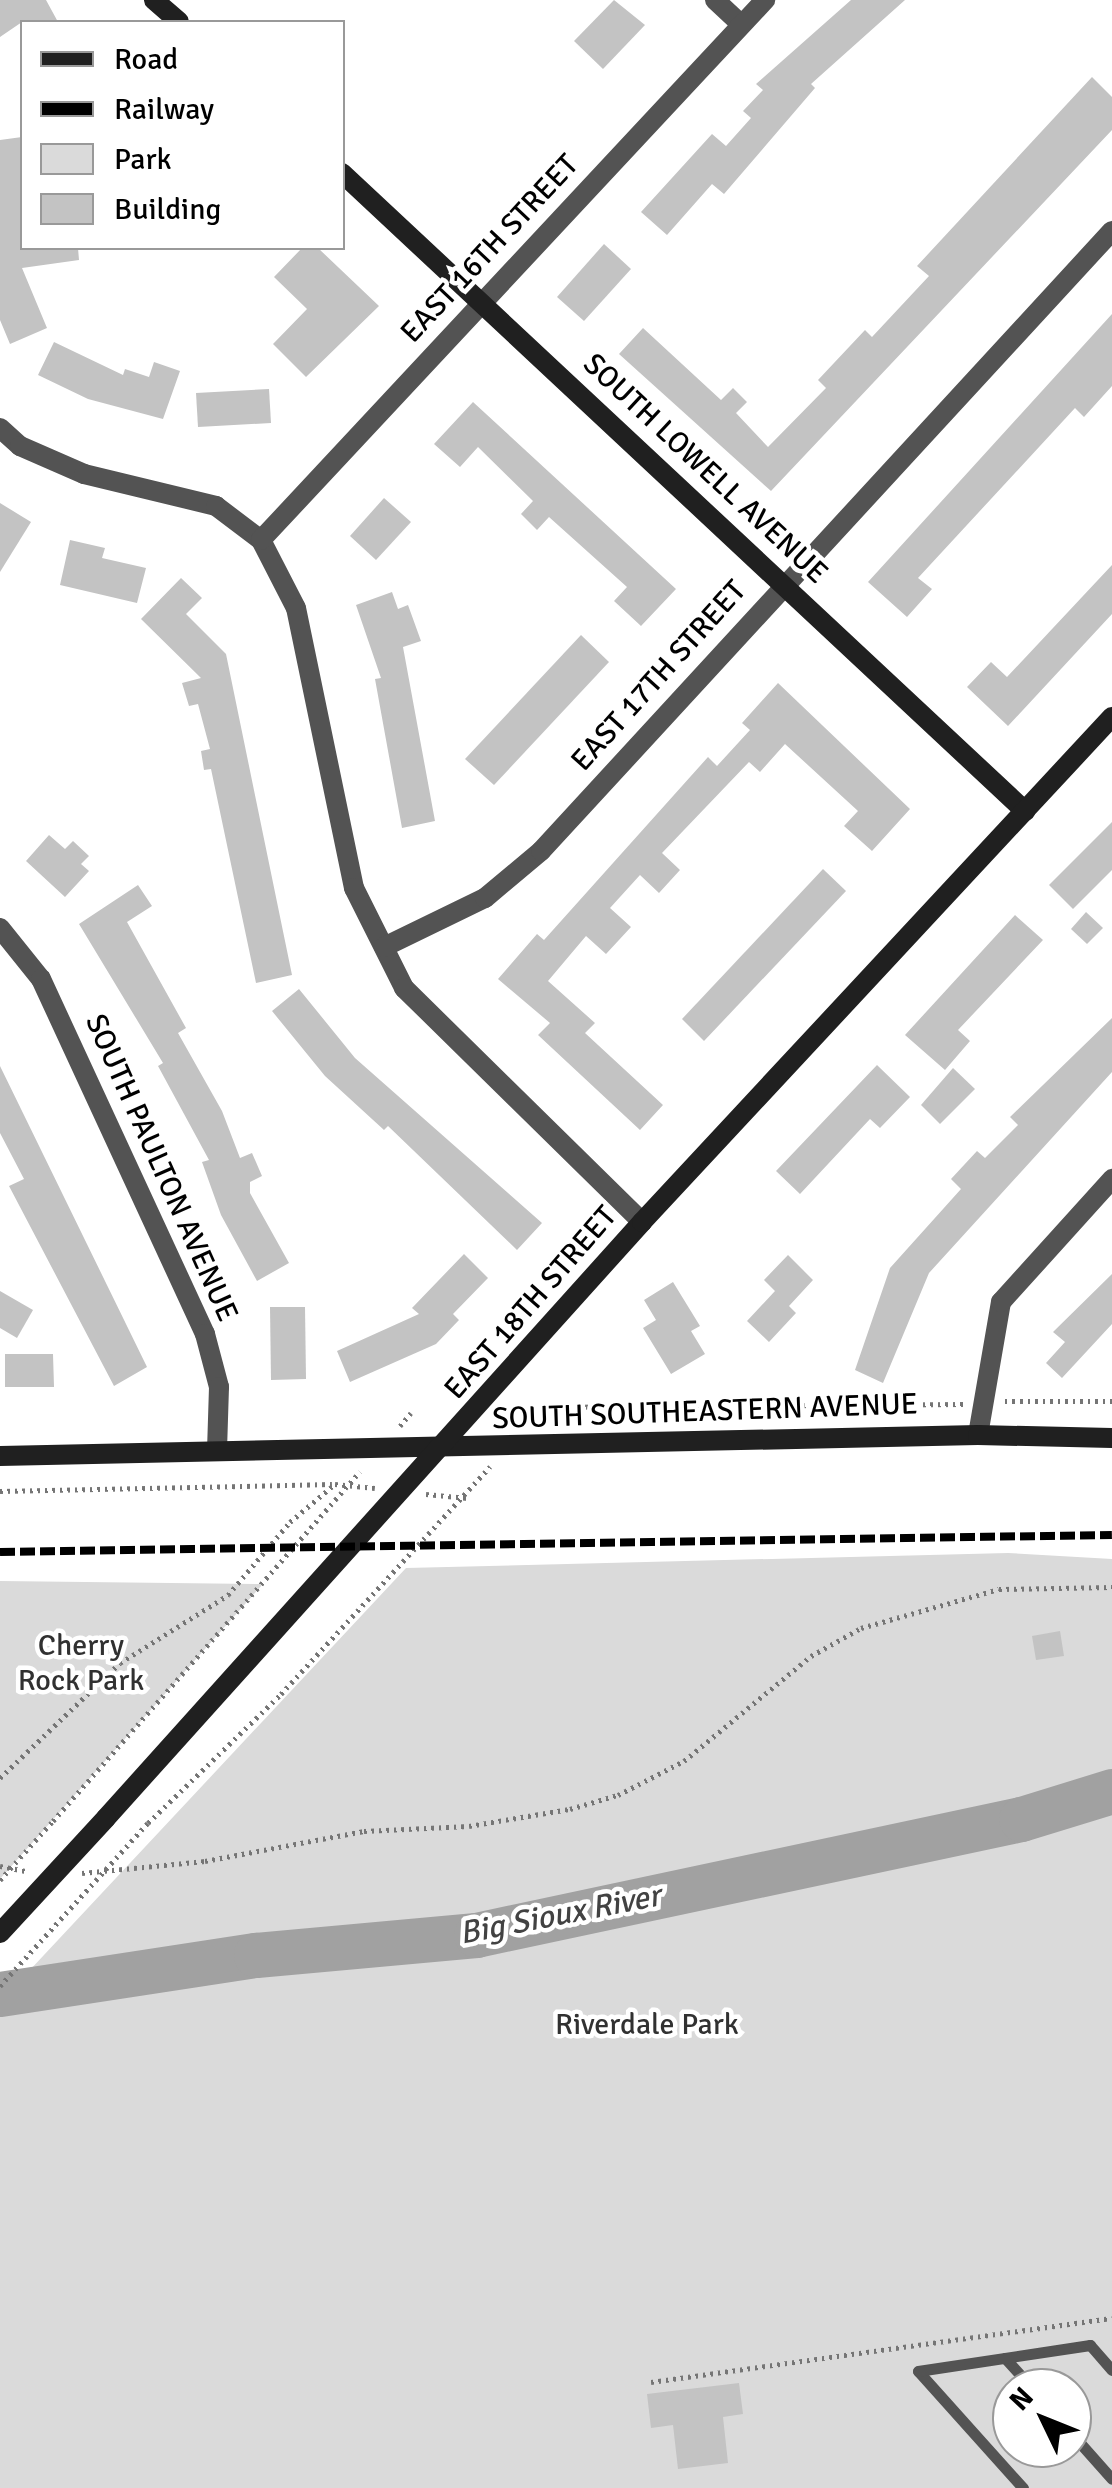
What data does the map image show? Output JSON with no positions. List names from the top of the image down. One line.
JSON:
{"streets":{"street":["EAST 16TH STREET","SOUTH LOWELL AVENUE","EAST 17TH STREET","SOUTH PAULTON AVENUE","EAST 18TH STREET","SOUTH SOUTHEASTERN AVENUE"]},"crossings":[["EAST 16TH STREET","SOUTH LOWELL AVENUE"],["SOUTH LOWELL AVENUE","EAST 17TH STREET"],["SOUTH LOWELL AVENUE","EAST 18TH STREET"],["SOUTH PAULTON AVENUE","SOUTH SOUTHEASTERN AVENUE"],["EAST 18TH STREET","SOUTH SOUTHEASTERN AVENUE"]],"water":["Big Sioux River"],"parks":["Cherry Rock Park","Riverdale Park"],"legend":["Road","Railway","Park","Building"],"north":"top left"}
